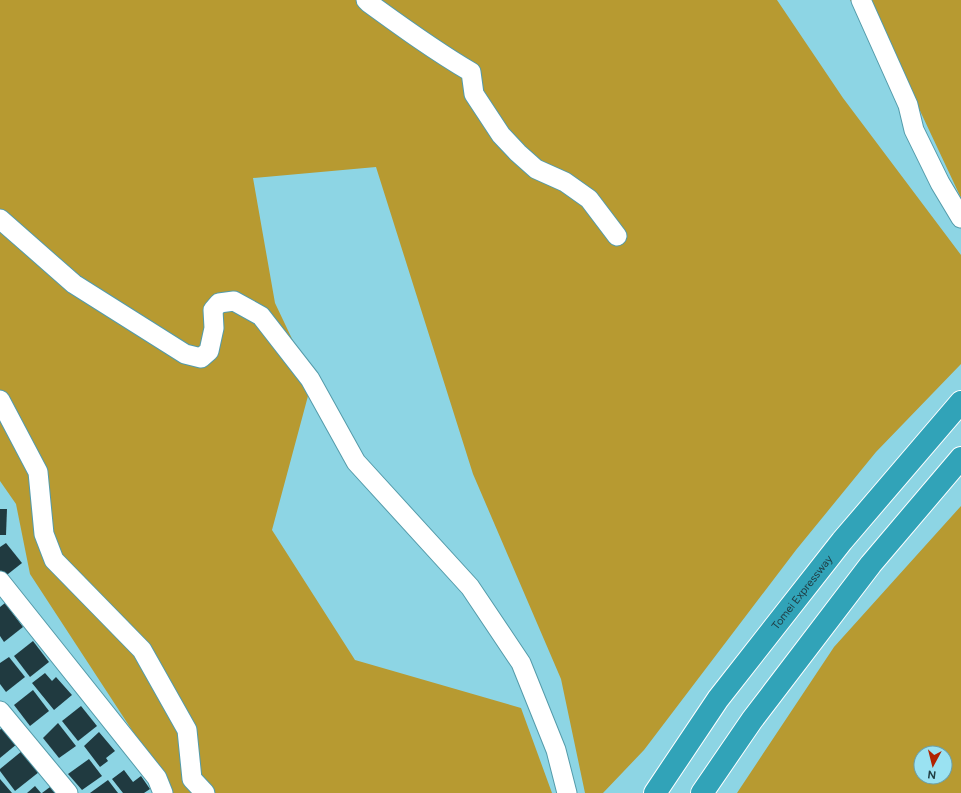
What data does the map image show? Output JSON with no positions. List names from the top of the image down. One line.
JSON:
{"streets":{"highway":["Tomei Expressway"]},"north":"bottom"}
